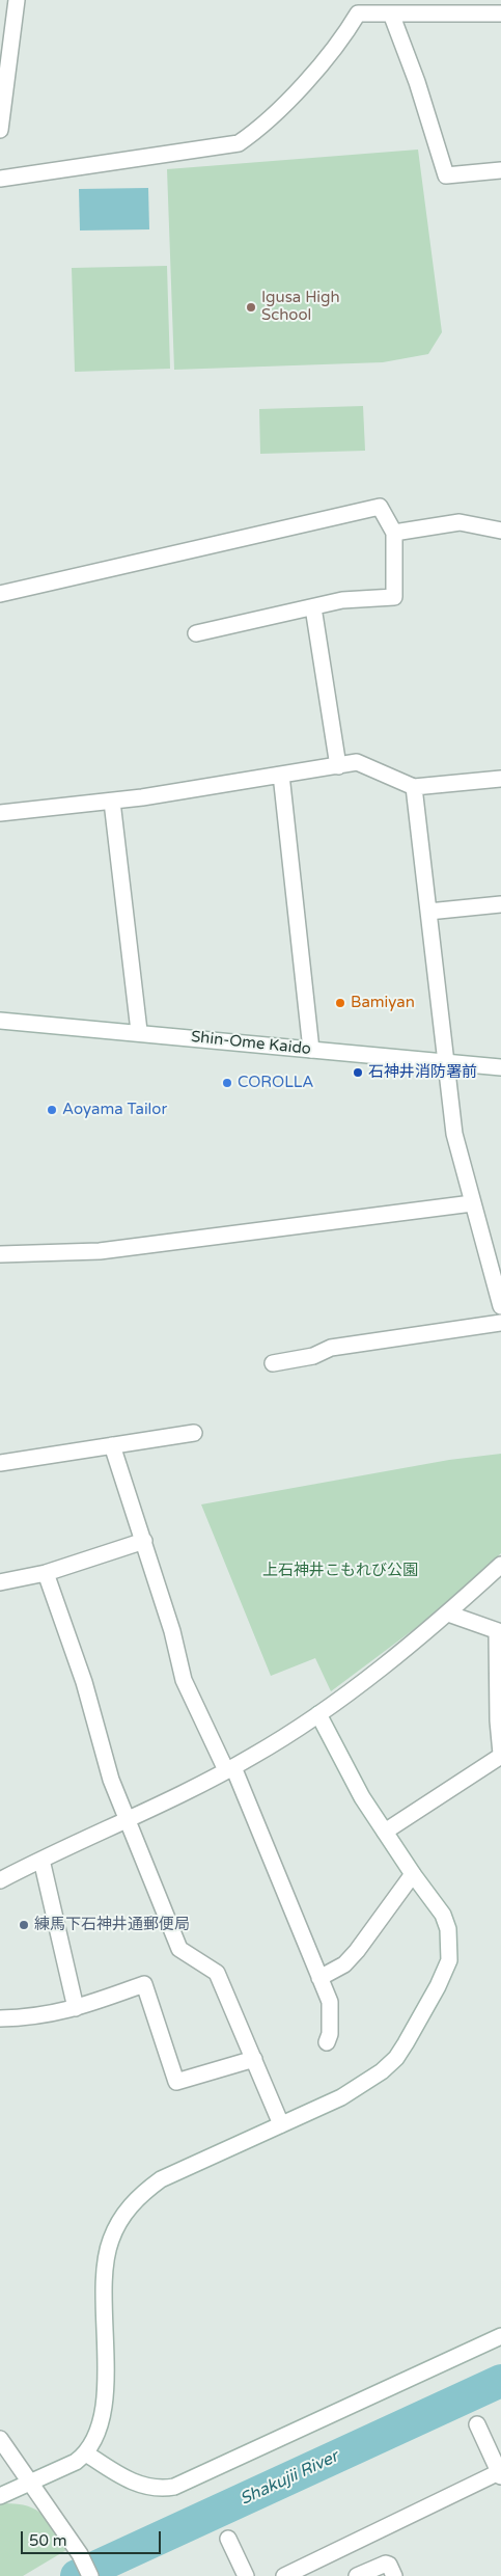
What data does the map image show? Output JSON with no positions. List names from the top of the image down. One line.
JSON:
{"streets":{"street":["Shin-Ome Kaido"]},"water":["Shakujii River"],"parks":["上石神井こもれび公園"],"places":["Igusa High School","Bamiyan","石神井消防署前","COROLLA","Aoyama Tailor","練馬下石神井通郵便局"],"scale_bar":"50 m"}
